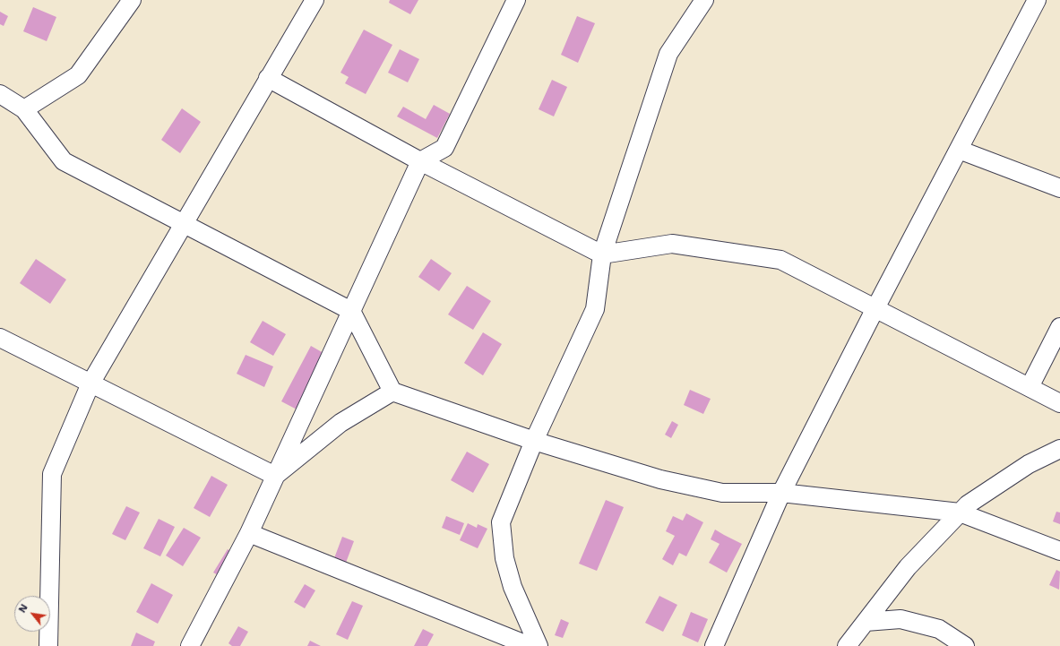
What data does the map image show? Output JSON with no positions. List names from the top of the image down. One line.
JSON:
{"north":"top left"}
